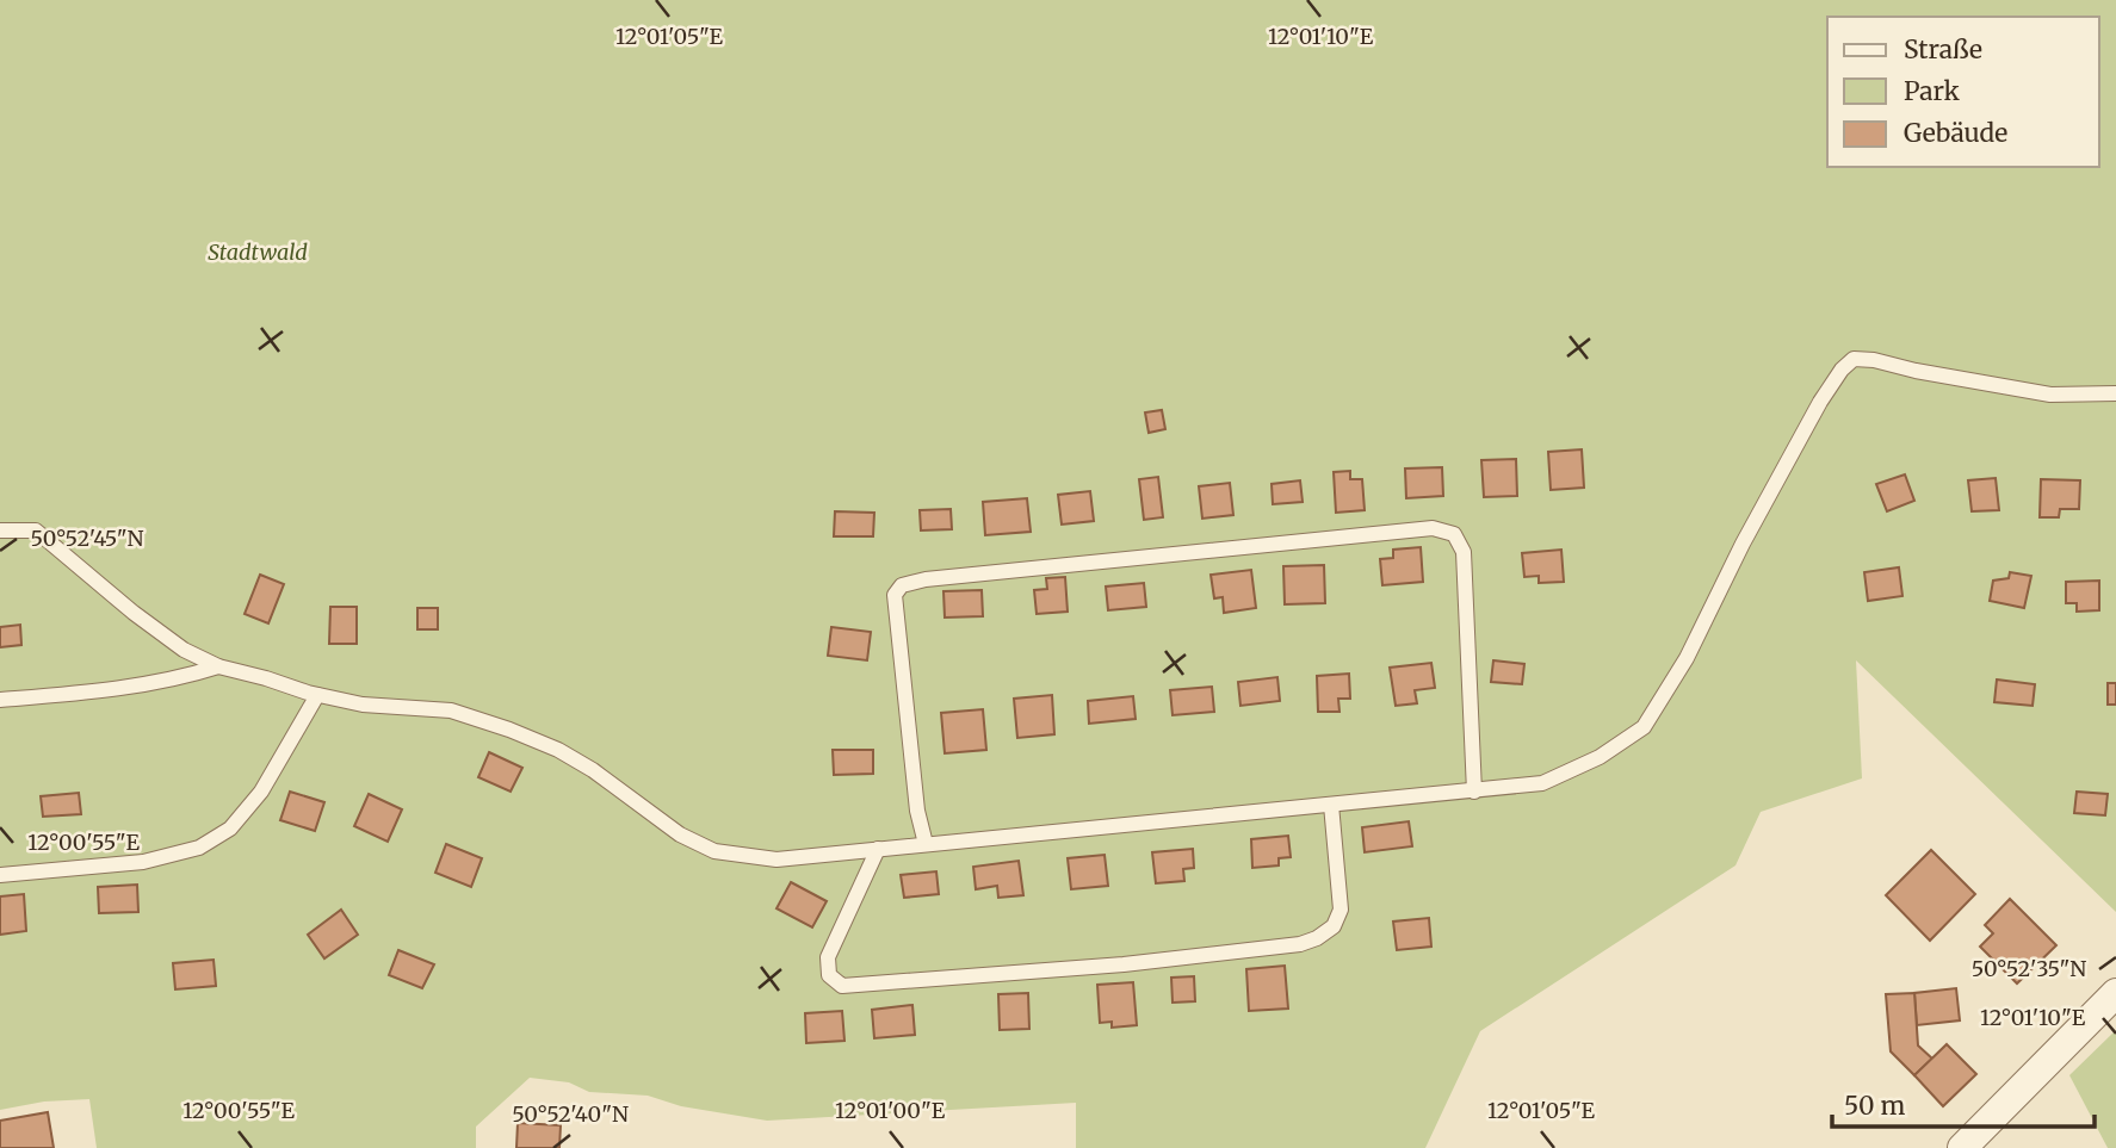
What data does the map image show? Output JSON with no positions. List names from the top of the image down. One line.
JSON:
{"parks":["Stadtwald"],"legend":["Straße","Park","Gebäude"],"scale_bar":"50 m","coordinates":["12°01'05\"E","12°01'10\"E","50°52'45\"N","12°00'55\"E","50°52'35\"N","12°01'00\"E","50°52'40\"N"]}
